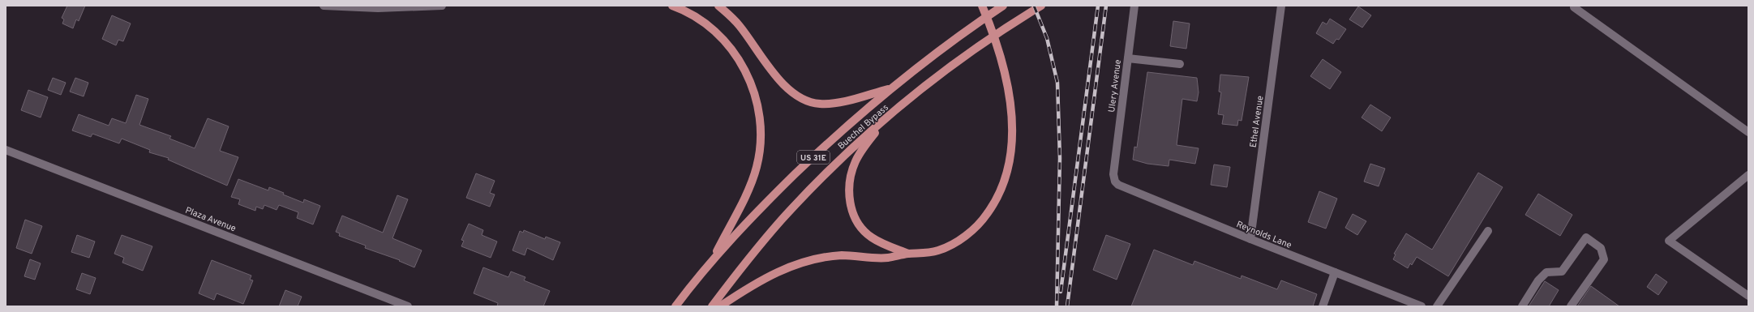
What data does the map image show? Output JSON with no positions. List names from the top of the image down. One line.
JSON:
{"streets":{"main road":["Buechel Bypass","US 31E"],"street":["Ulery Avenue","Ethel Avenue","Plaza Avenue","Reynolds Lane"]},"crossings":[["Ulery Avenue","Reynolds Lane"],["Ethel Avenue","Reynolds Lane"]]}
